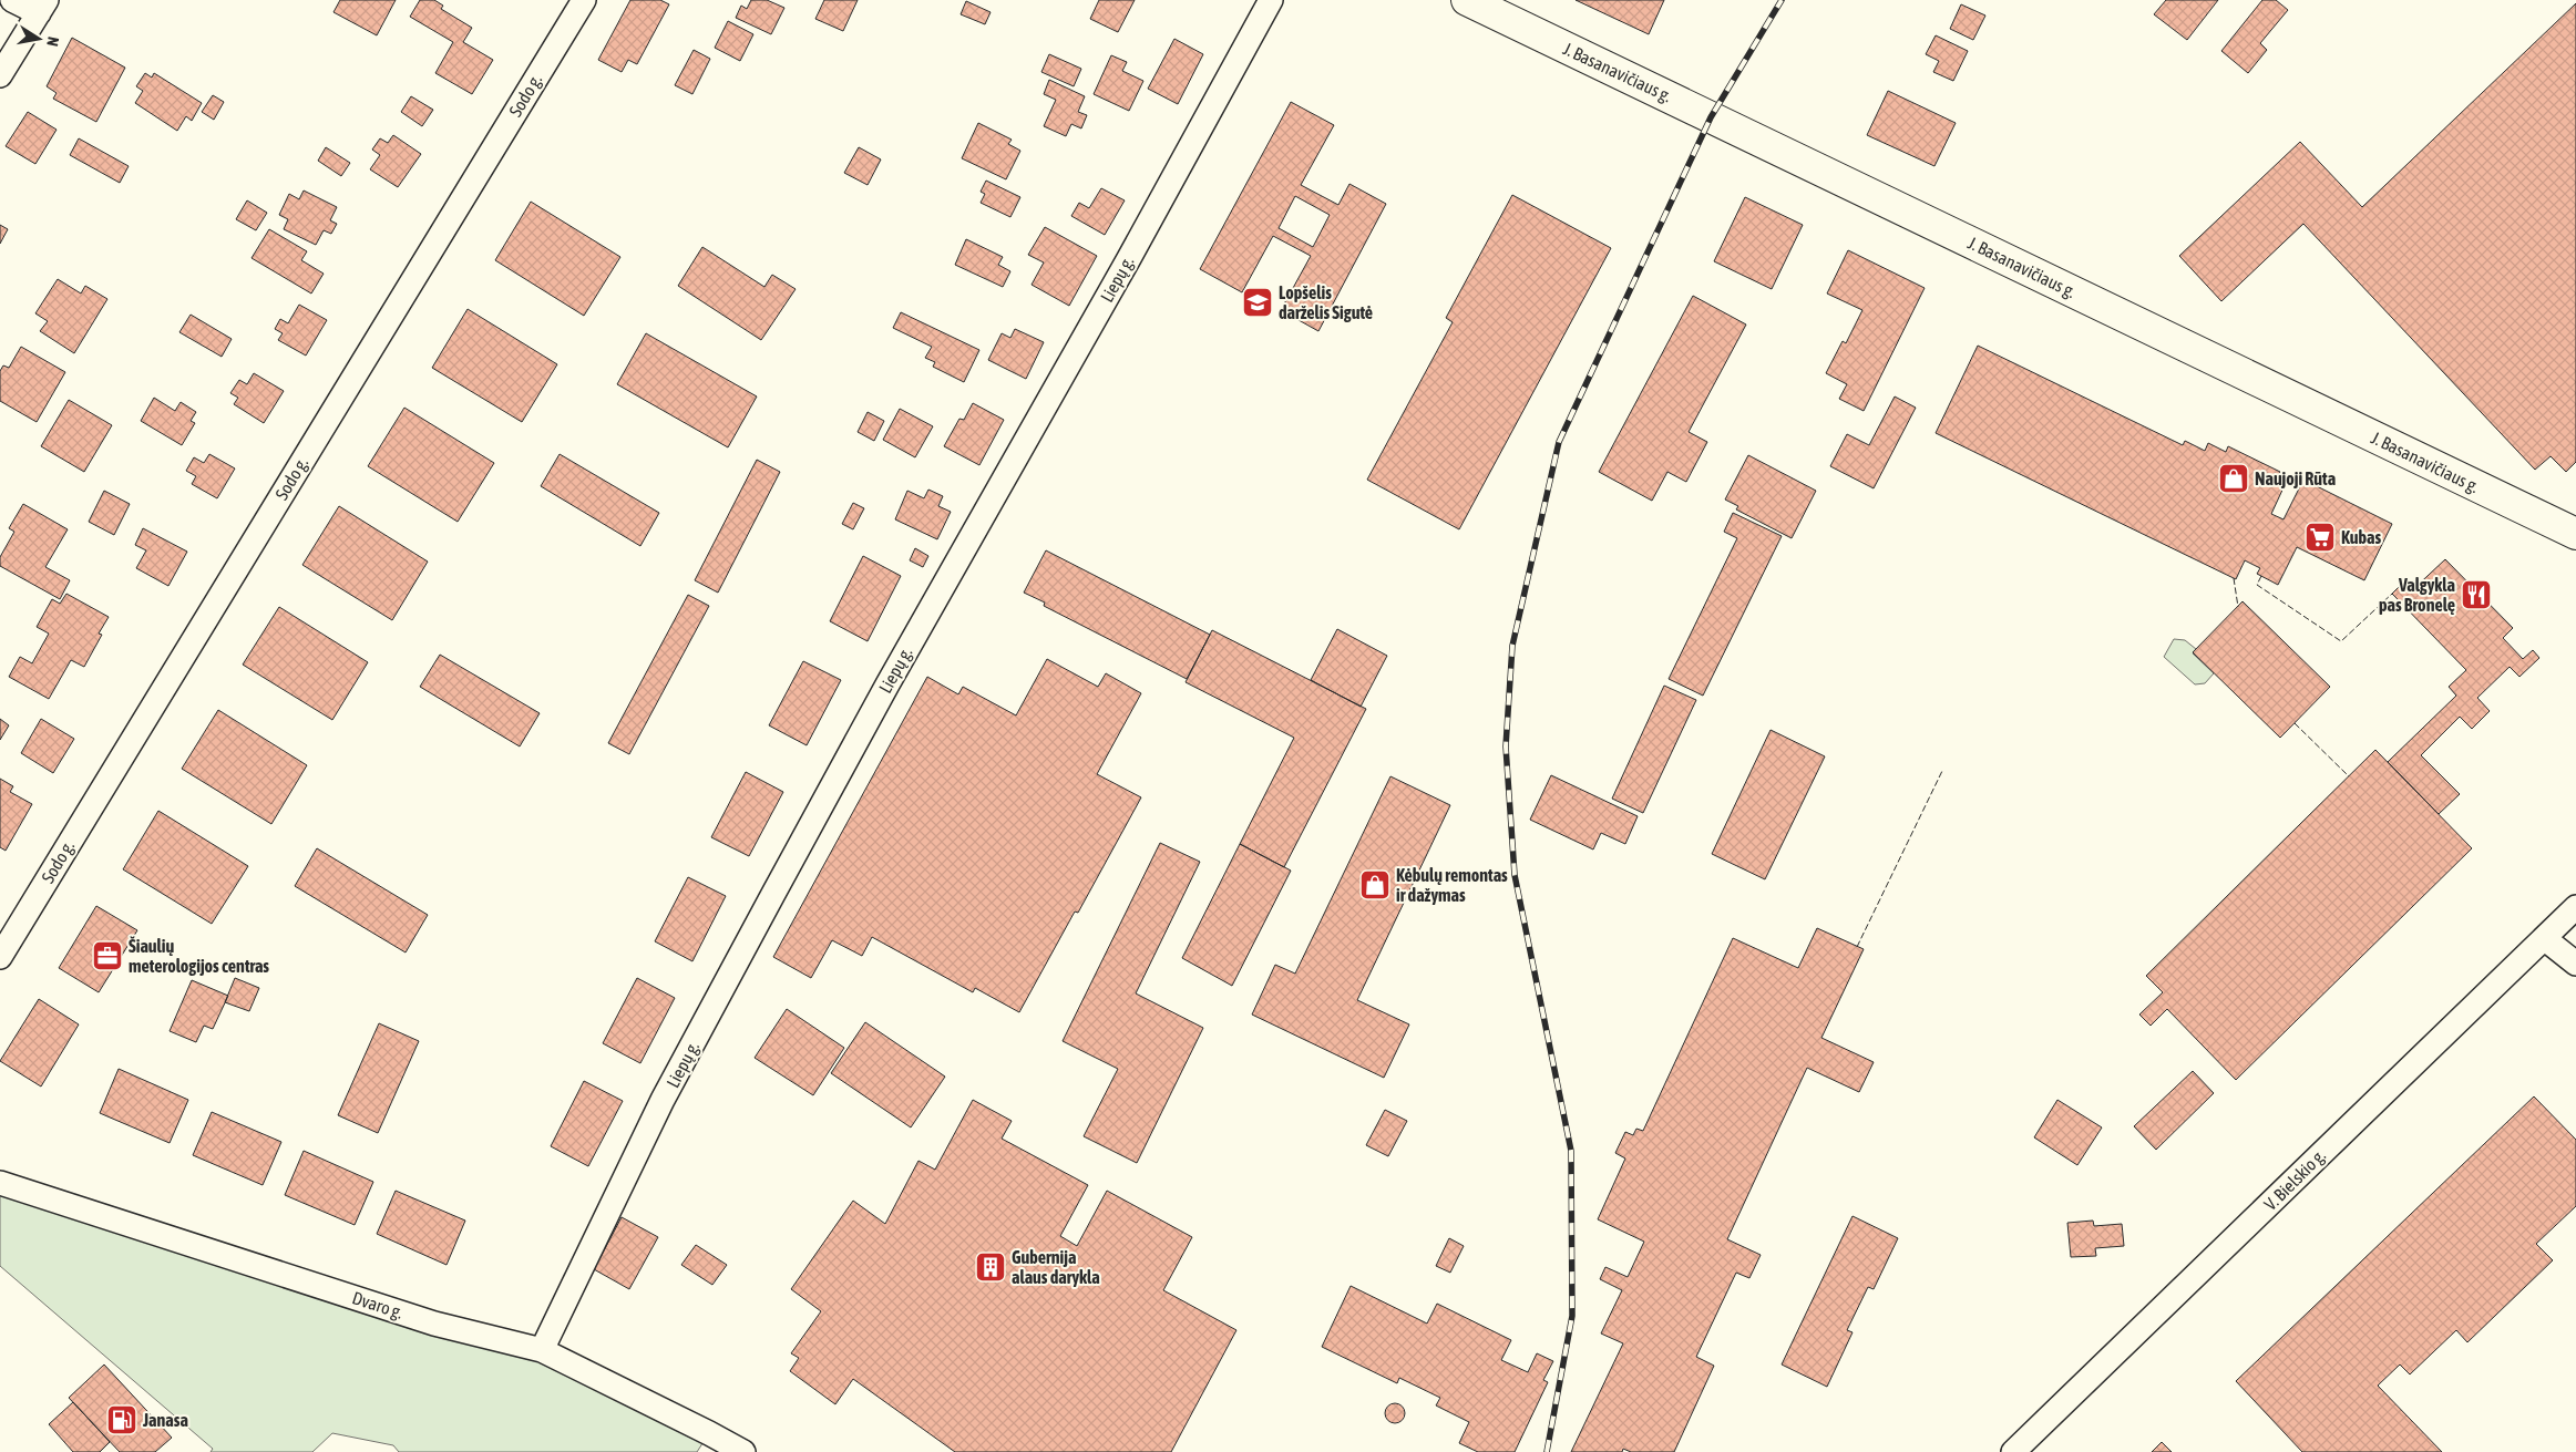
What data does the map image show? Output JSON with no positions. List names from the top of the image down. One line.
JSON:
{"streets":{"main road":["J. Basanavičiaus g."],"street":["Sodo g.","Liepų g.","V. Bielskio g.","Dvaro g."]},"crossings":[["Liepų g.","Dvaro g."]],"places":{"school or university":["Lopšelis darželis Sigutė"],"shop":["Naujoji Rūta","Kėbulų remontas ir dažymas"],"supermarket":["Kubas"],"restaurant":["Valgykla pas Bronelę"],"office":["Šiaulių meterologijos centras"],"building":["Gubernija alaus darykla"],"fuel station":["Janasa"]},"north":"right"}
